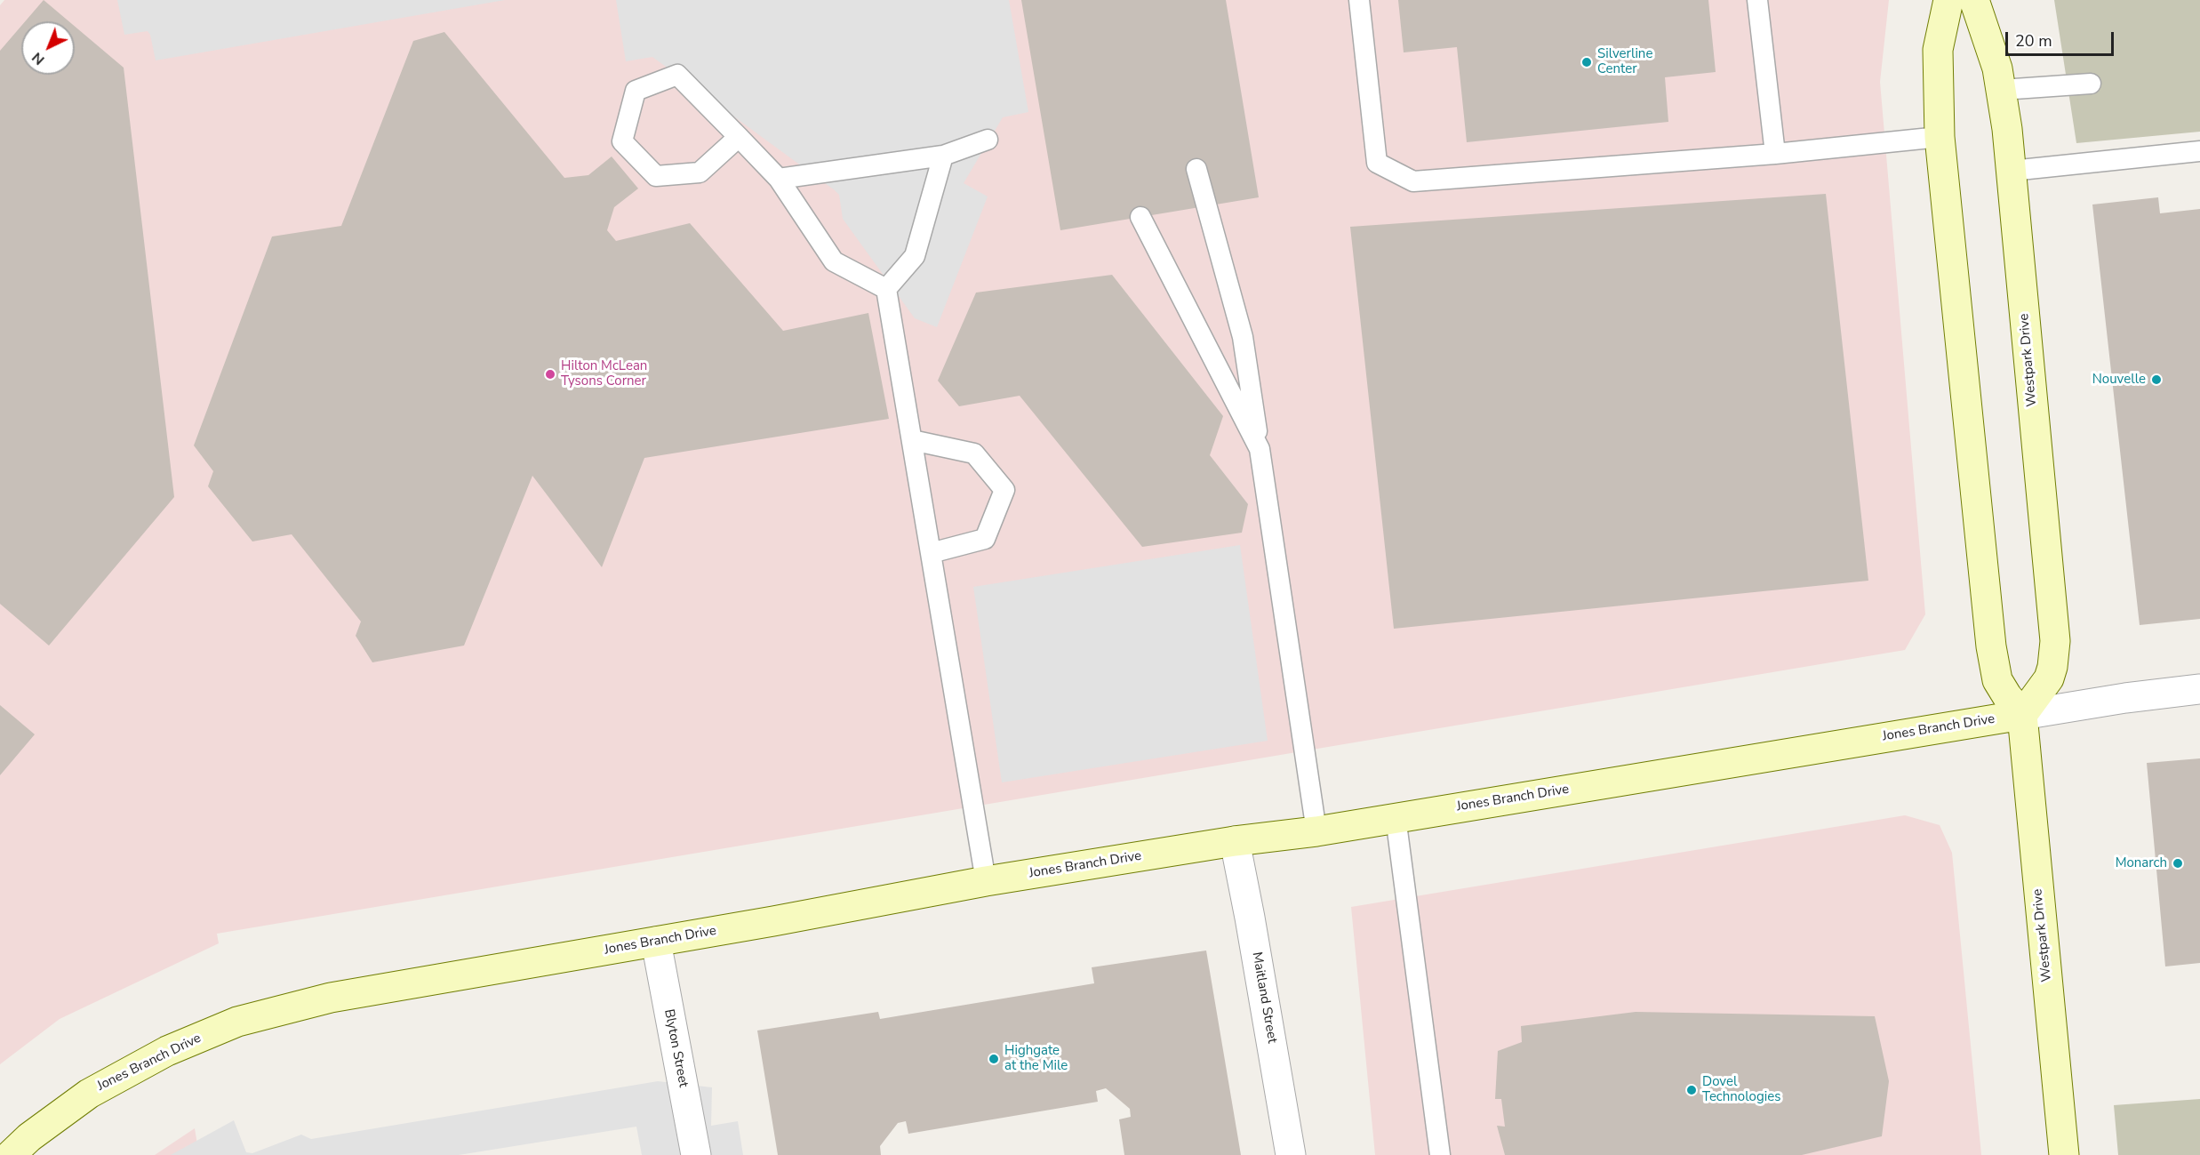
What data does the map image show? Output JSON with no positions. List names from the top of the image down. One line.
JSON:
{"streets":{"street":["Westpark Drive","Jones Branch Drive","Maitland Street","Blyton Street"]},"crossings":[["Westpark Drive","Jones Branch Drive"],["Jones Branch Drive","Maitland Street"],["Jones Branch Drive","Blyton Street"]],"places":["Silverline Center","Hilton McLean Tysons Corner","Nouvelle","Monarch","Highgate at the Mile","Dovel Technologies"],"scale_bar":"20 m","north":"bottom left"}
